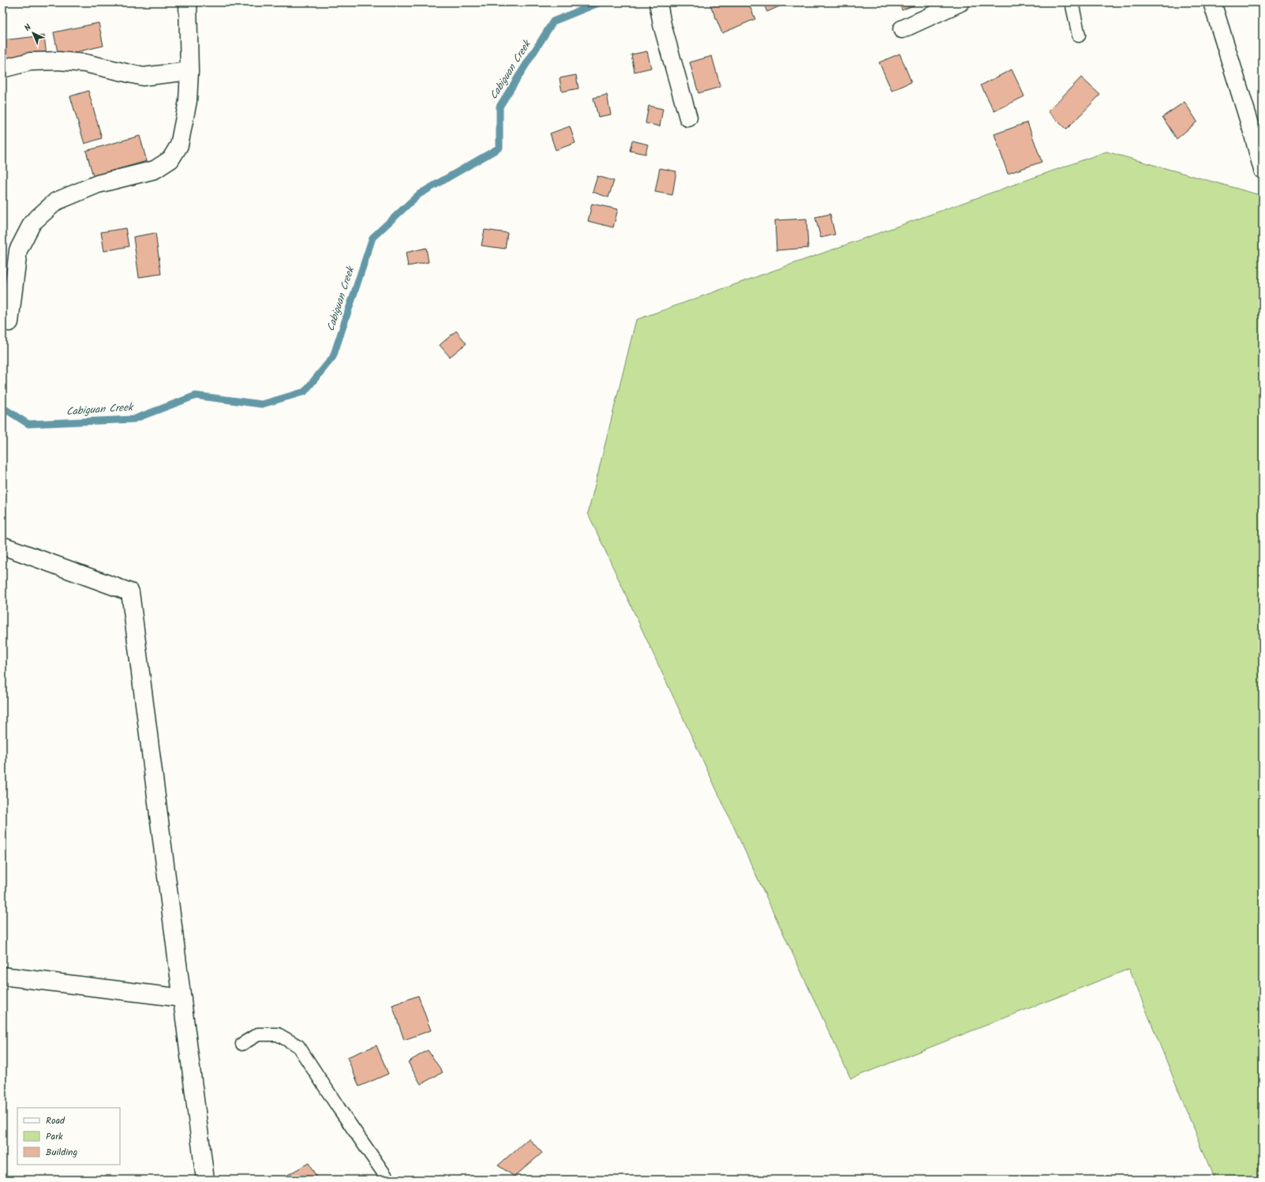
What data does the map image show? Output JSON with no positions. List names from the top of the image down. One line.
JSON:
{"water":["Cabiguan Creek"],"legend":["Road","Park","Building"],"north":"top left"}
